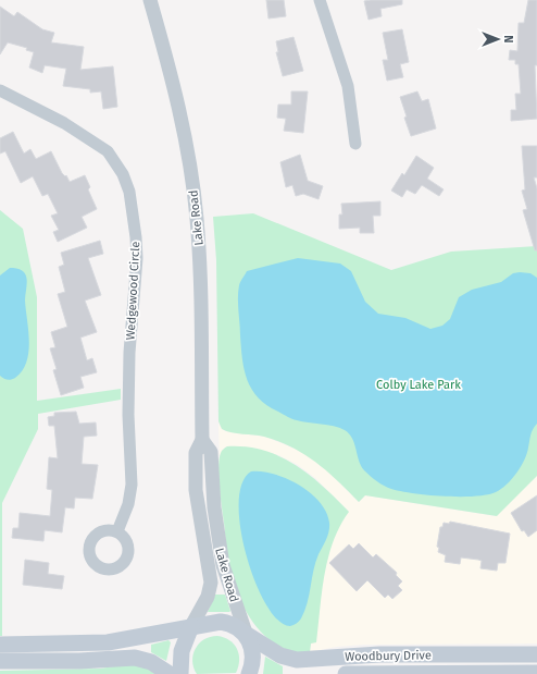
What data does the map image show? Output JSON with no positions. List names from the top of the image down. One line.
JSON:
{"streets":{"main road":["Woodbury Drive"],"street":["Lake Road","Wedgewood Circle"]},"crossings":[["Lake Road","Woodbury Drive"]],"parks":["Colby Lake Park"],"north":"right"}
